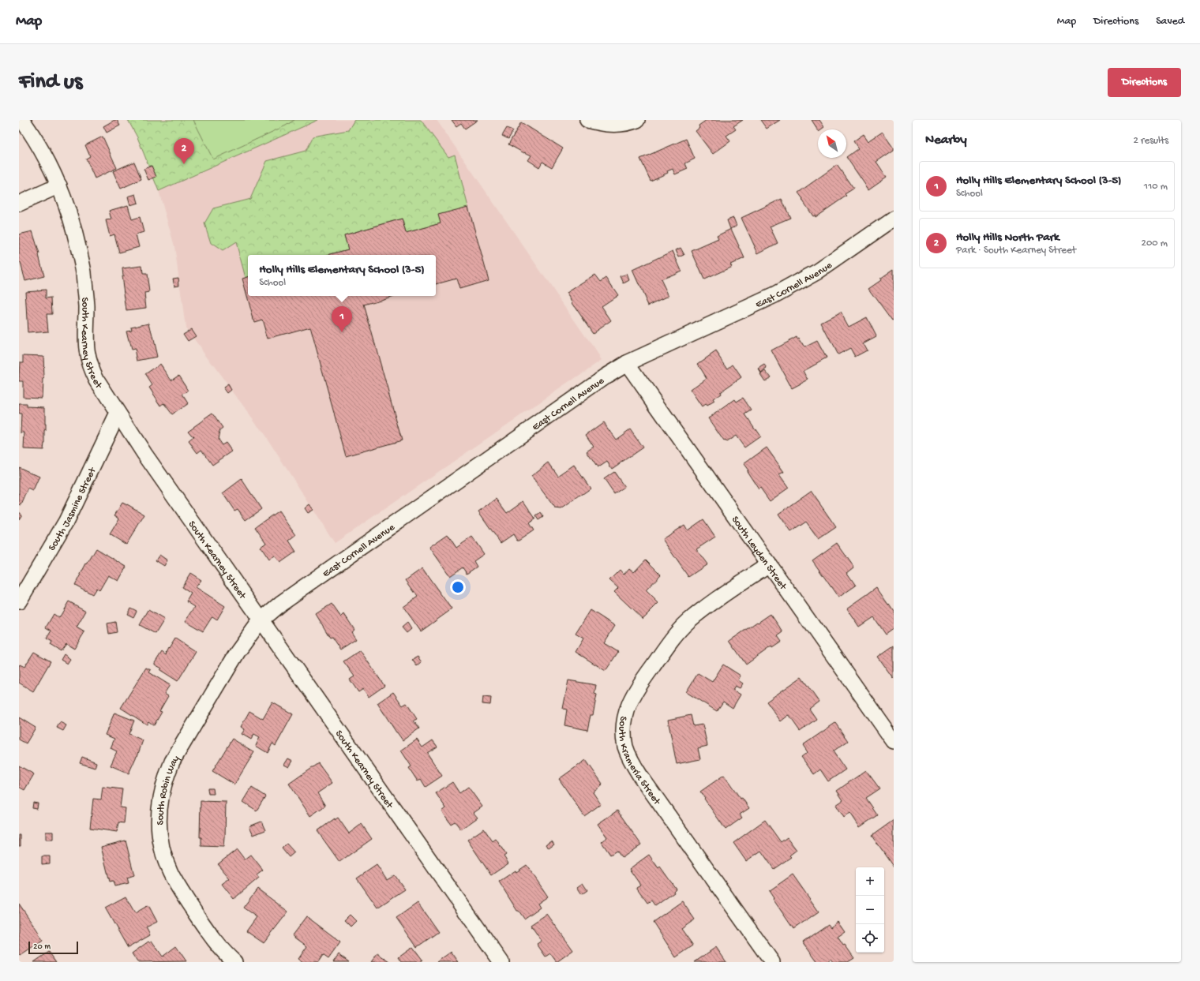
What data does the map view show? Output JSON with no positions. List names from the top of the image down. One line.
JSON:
{"streets":{"street":["East Cornell Avenue","South Kearney Street","South Jasmine Street","South Leyden Street","South Krameria Street","South Robin Way"]},"crossings":[["East Cornell Avenue","South Kearney Street"],["East Cornell Avenue","South Leyden Street"],["East Cornell Avenue","South Robin Way"],["South Kearney Street","South Jasmine Street"],["South Kearney Street","South Robin Way"],["South Leyden Street","South Krameria Street"]],"scale_bar":"20 m","north":"top left","page":{"header":"Map","nav":["Map","Directions","Saved"],"buttons":"Directions","title":"Find us","heading":["Nearby","2 results"],"pins":["2","1"],"list":[{"mark":"1","name":"Holly Hills Elementary School (3-5)","note":"School","value":"110 m"},{"mark":"2","name":"Holly Hills North Park","note":"Park · South Kearney Street","value":"200 m"}],"popup":["Holly Hills Elementary School (3-5)","School"],"map_buttons":["+","−"],"scale":"20 m"}}
